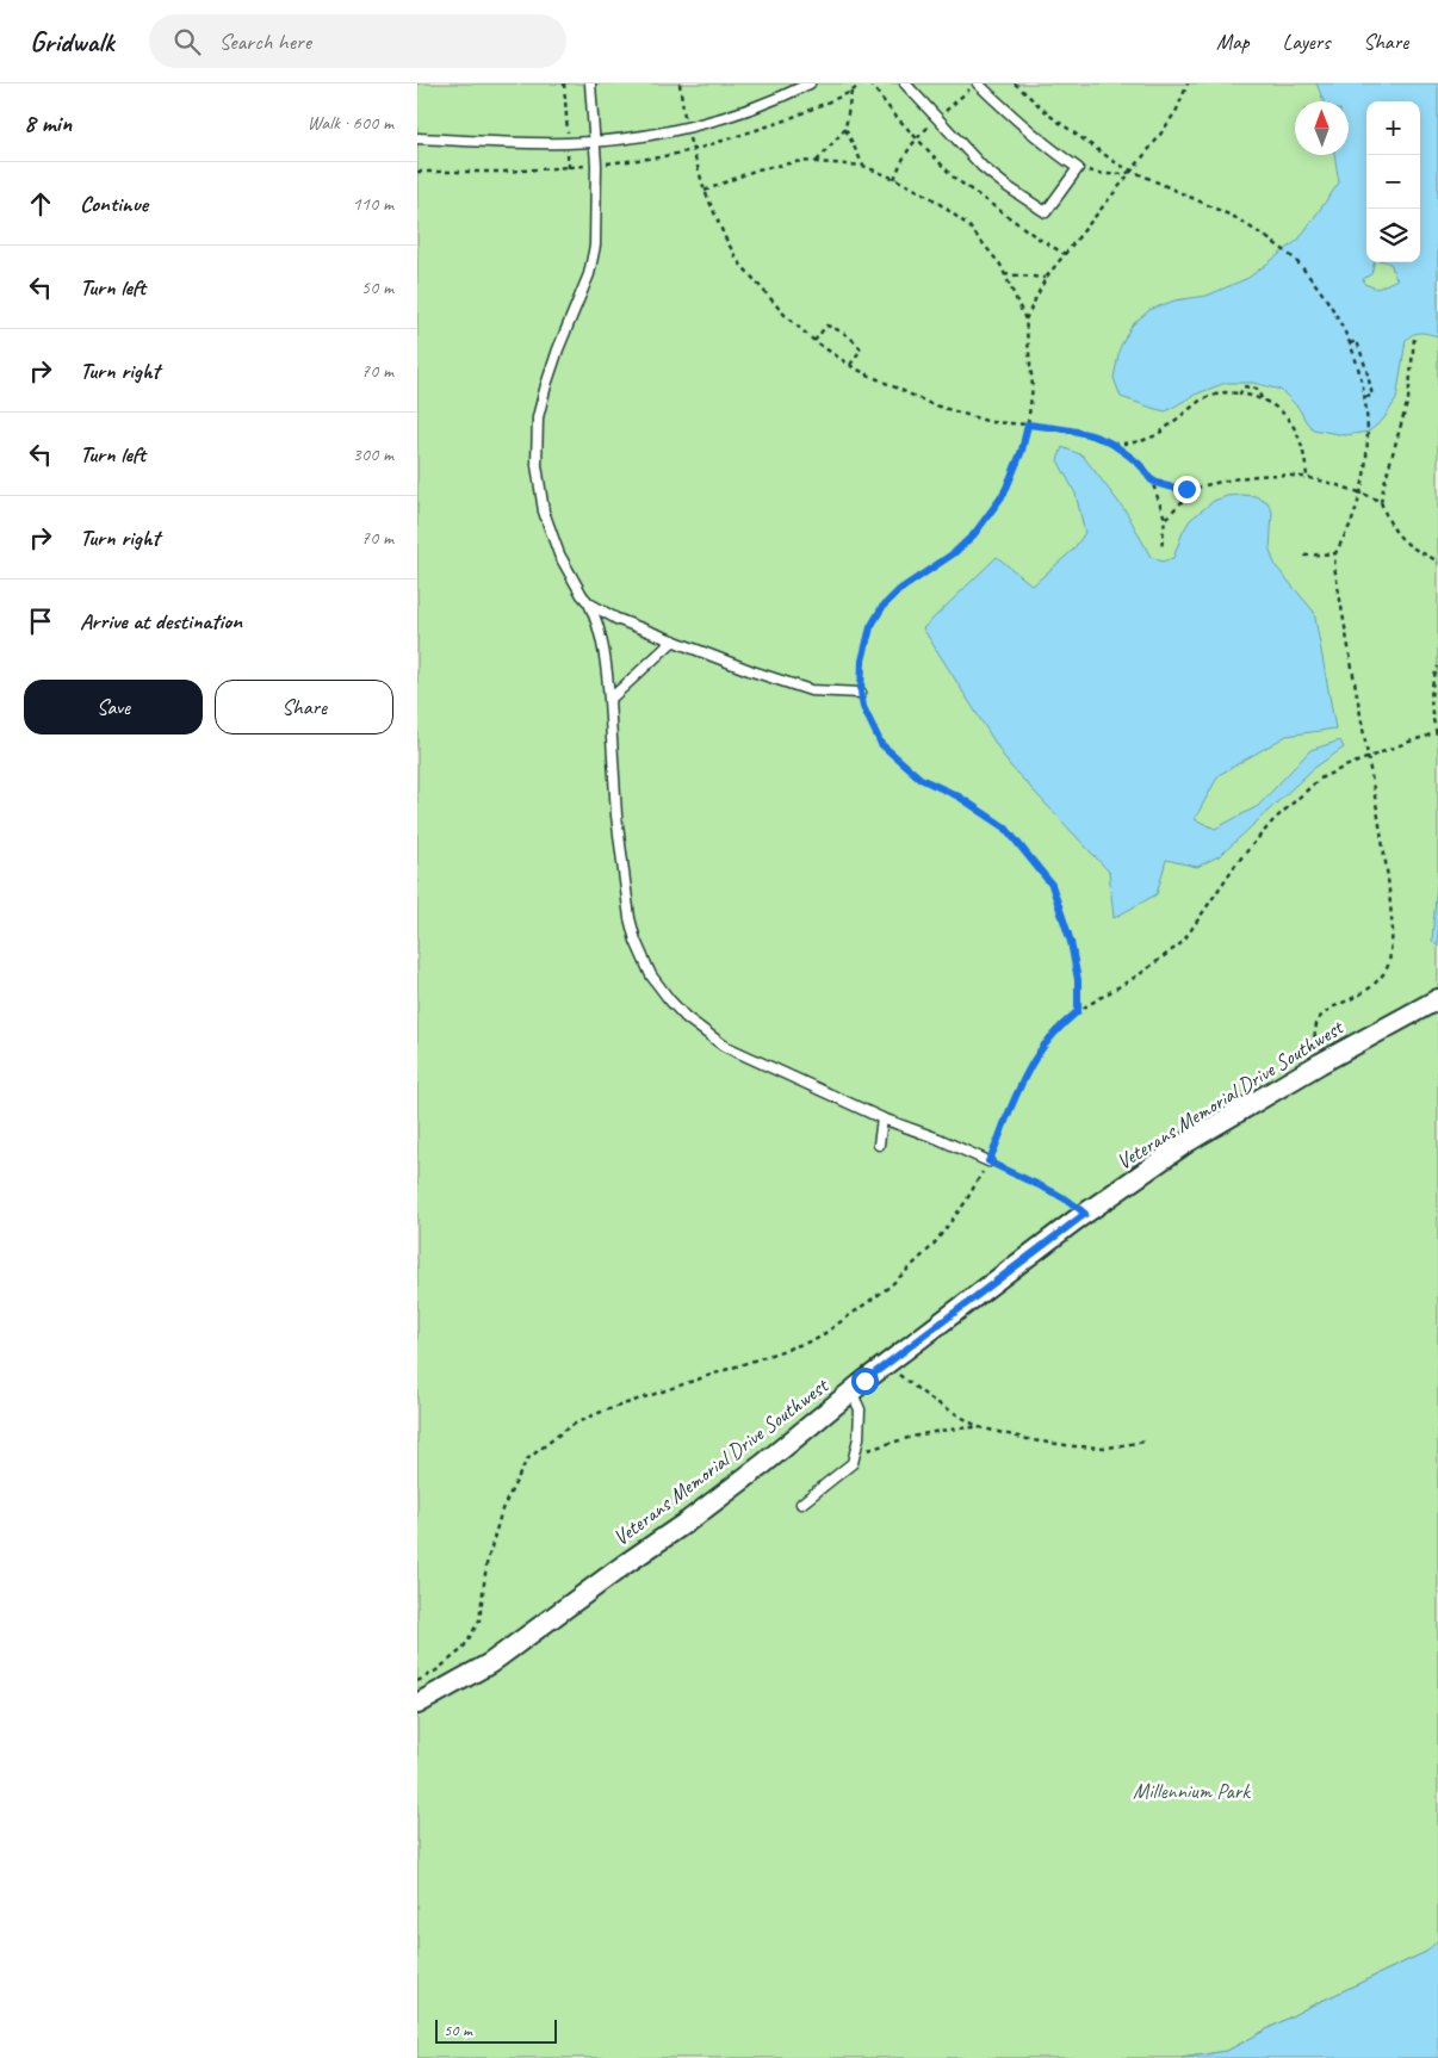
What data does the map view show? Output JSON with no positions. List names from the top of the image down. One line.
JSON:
{"streets":{"street":["Veterans Memorial Drive Southwest"]},"parks":["Millennium Park"],"scale_bar":"50 m","north":"top","page":{"header":"Gridwalk","search":"Search here","nav":["Map","Layers","Share"],"heading":["8 min","Walk · 600 m"],"map_buttons":["+","−"],"list":[["Continue","110 m"],["Turn left","50 m"],["Turn right","70 m"],["Turn left","300 m"],["Turn right","70 m"],"Arrive at destination"],"buttons":["Save","Share"],"scale":"50 m"}}
